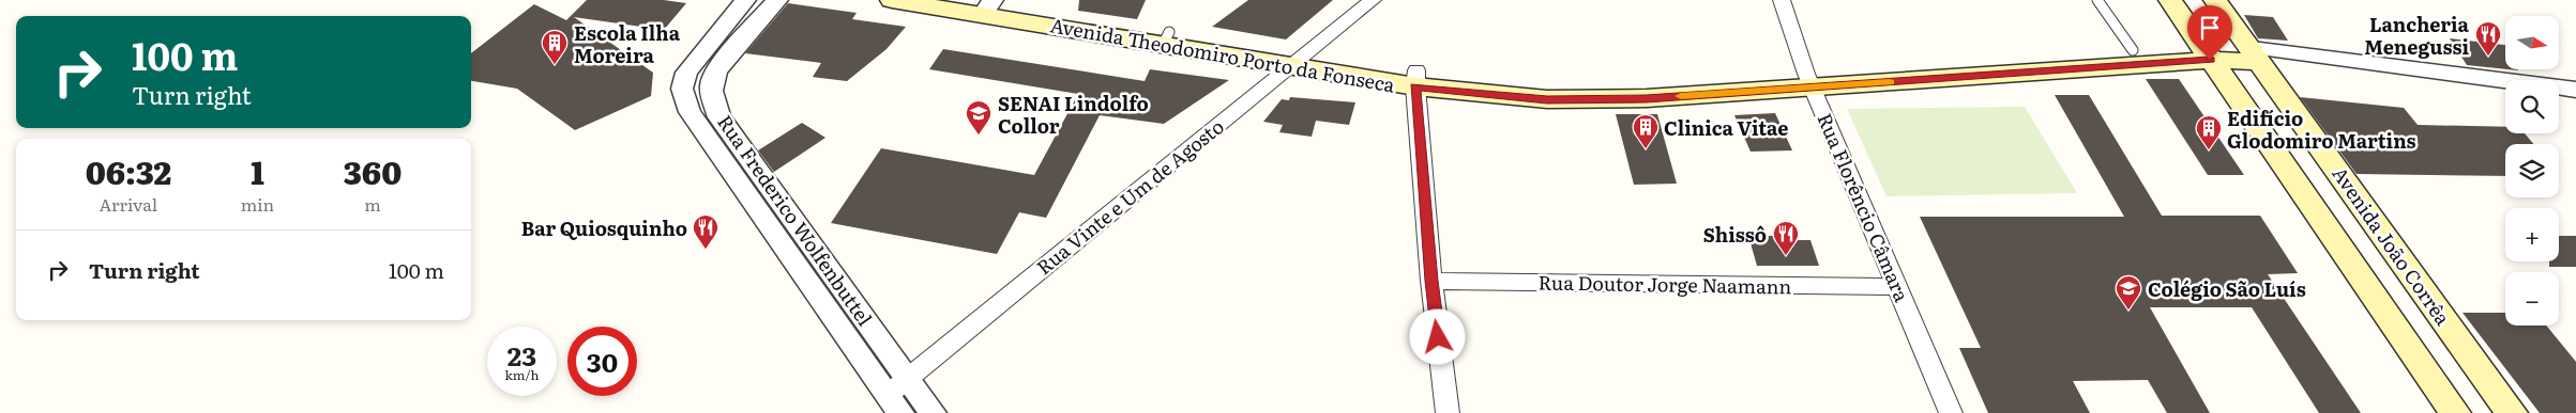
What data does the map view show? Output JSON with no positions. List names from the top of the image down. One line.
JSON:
{"streets":{"main road":["Avenida Theodomiro Porto da Fonseca","Avenida João Corrêa"],"street":["Rua Vinte e Um de Agosto","Rua Florêncio Câmara","Rua Frederico Wolfenbuttel","Rua Doutor Jorge Naamann"]},"crossings":[["Avenida Theodomiro Porto da Fonseca","Rua Vinte e Um de Agosto"],["Avenida Theodomiro Porto da Fonseca","Rua Florêncio Câmara"],["Avenida Theodomiro Porto da Fonseca","Avenida João Corrêa"],["Rua Vinte e Um de Agosto","Rua Frederico Wolfenbuttel"],["Rua Florêncio Câmara","Rua Doutor Jorge Naamann"]],"places":{"restaurant":["Lancheria Menegussi","Bar Quiosquinho","Shissô"],"building":["Escola Ilha Moreira","Clinica Vitae","Edifício Glodomiro Martins"],"school or university":["SENAI Lindolfo Collor","Colégio São Luís"]},"north":"right","page":{"map_buttons":["+","−"],"turn":["100 m","Turn right"],"eta":["06:32","Arrival","1","min","360","m"],"list":[{"name":"Turn right","value":"100 m"}],"speed":"23 km/h","limit":"30"}}
